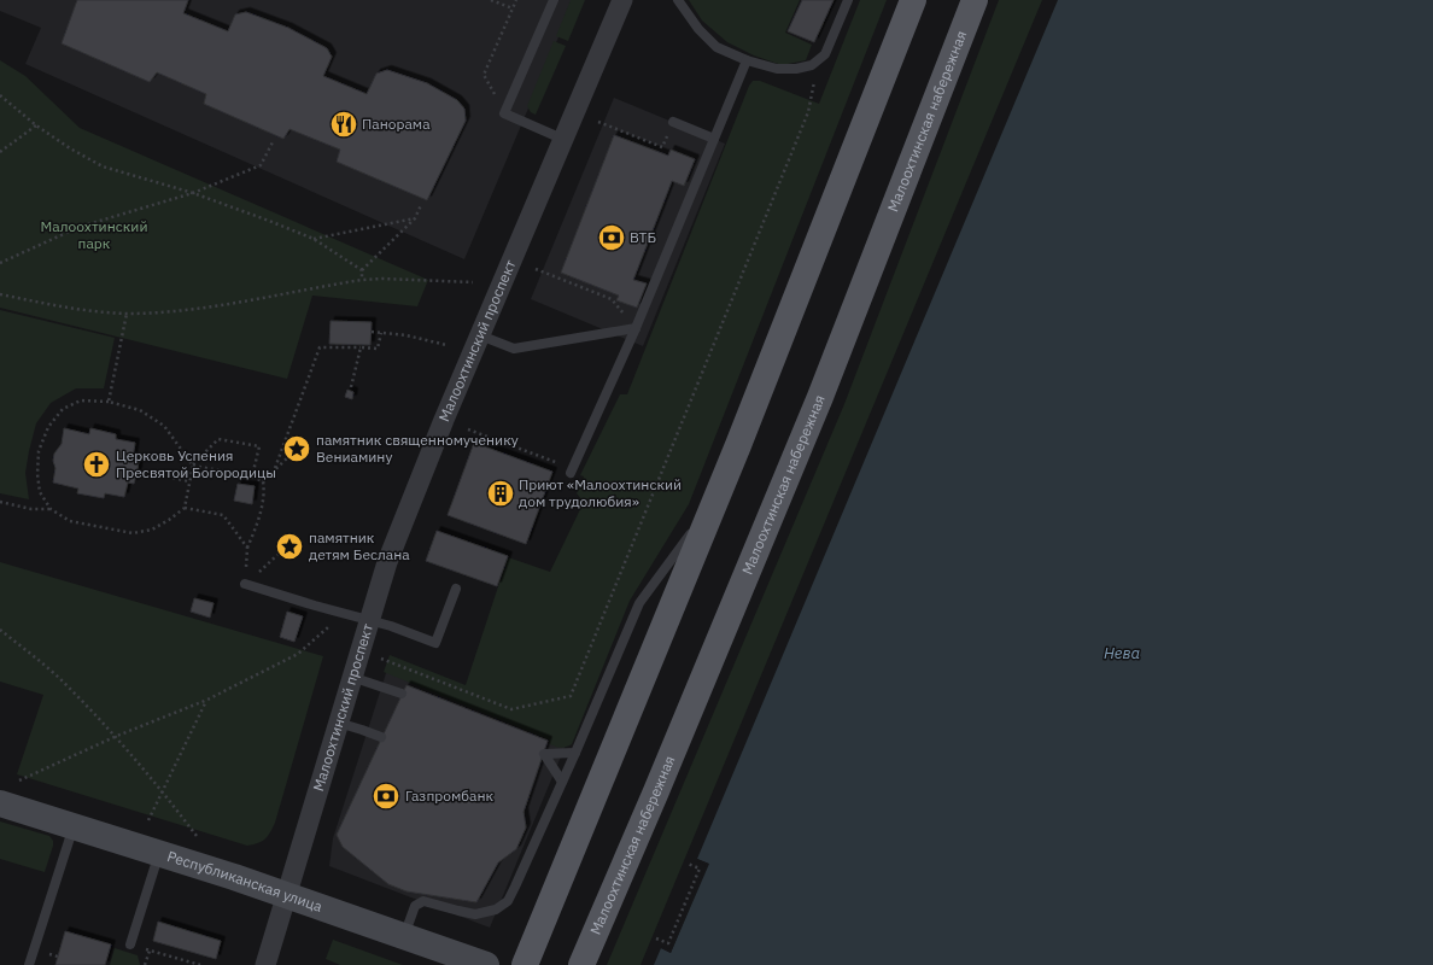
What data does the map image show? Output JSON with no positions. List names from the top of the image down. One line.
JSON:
{"streets":{"main road":["Малоохтинская набережная"],"street":["Малоохтинский проспект","Республиканская улица"]},"crossings":[["Малоохтинский проспект","Республиканская улица"]],"water":["Нева"],"parks":["Малоохтинский парк"],"places":{"restaurant":["Панорама"],"bank":["ВТБ","Газпромбанк"],"place":["памятник священномученику Вениамину","памятник детям Беслана"],"church":["Церковь Успения Пресвятой Богородицы"],"building":["Приют «Малоохтинский дом трудолюбия»"]}}
